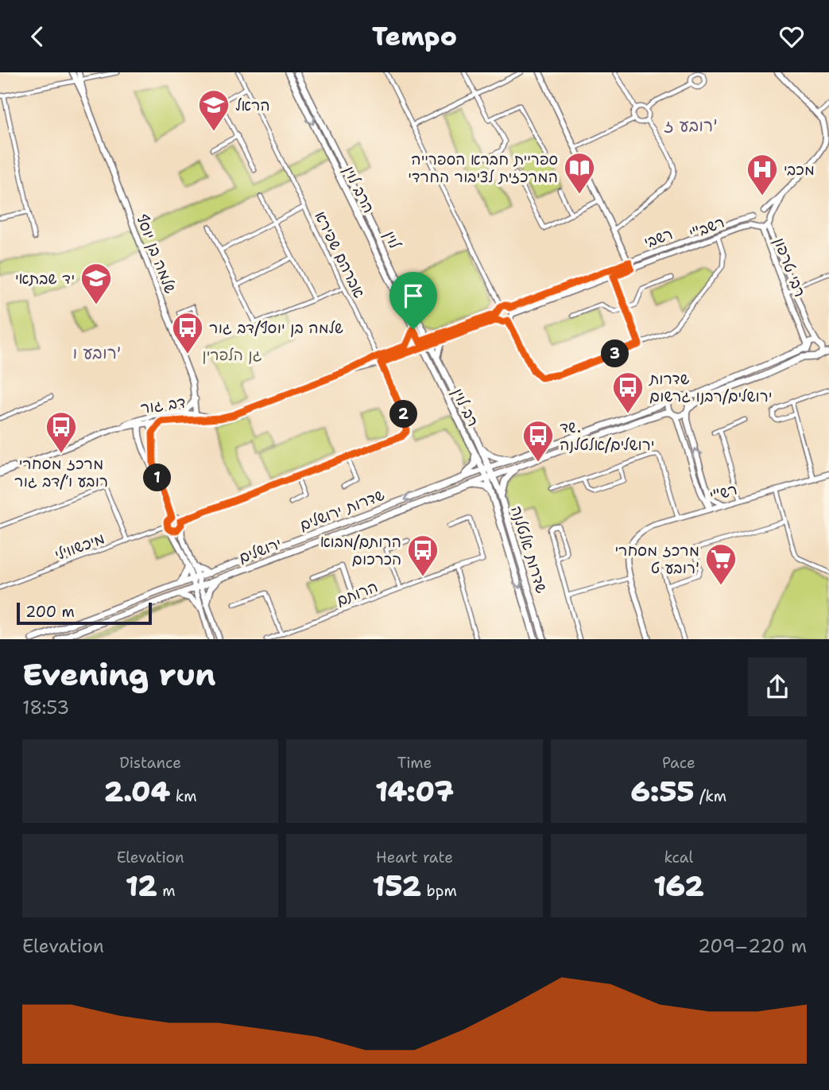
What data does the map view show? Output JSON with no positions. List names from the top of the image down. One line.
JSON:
{"streets":{"main road":["הרב לוין","לוין","רב לוין","שדרות ירושלים","שדרות אלטלנה","ירושלים"],"street":["רשב\"י","רשבי","שלמה בן יוסף","אברהם שפירא","רבי טרפון","דב גור","רש\"י","מיכשווילי","הרותם"]},"crossings":[["הרב לוין","דב גור"],["הרב לוין","רב לוין"],["רשב\"י","רשבי"],["לוין","רב לוין"],["לוין","שדרות ירושלים"],["לוין","שדרות אלטלנה"],["שלמה בן יוסף","דב גור"],["אברהם שפירא","דב גור"],["דב גור","רב לוין"],["רב לוין","שדרות ירושלים"],["רב לוין","שדרות אלטלנה"],["שדרות ירושלים","שדרות אלטלנה"]],"one_way":["הרב לוין","שדרות ירושלים"],"districts":["רובע ז'","רובע ו'"],"parks":["גן הלפרין"],"places":{"school or university":["הראל","יד שבתאי"],"library":["ספריית חברא הספרייה המרכזית לציבור החרדי"],"hospital":["מכבי"],"bus stop":["שלמה בן יוסף/דב גור","שדרות ירושלים/רבנו גרשום","מרכז מסחרי רובע ו׳/דב גור","שד. ירושלים/אלטלנה","הרותם/מבוא הכרכום"],"supermarket":["מרכז מסחרי רובע ט'"]},"scale_bar":"200 m","page":{"header":"Tempo","pins":["3","2","1"],"scale":"200 m","heading":["Evening run","18:53"],"stats":[["Distance","2.04 km"],["Time","14:07"],["Pace","6:55 /km"],["Elevation","12 m"],["Heart rate","152 bpm"],["kcal","162"]],"chart":["Elevation","209–220 m"]}}
